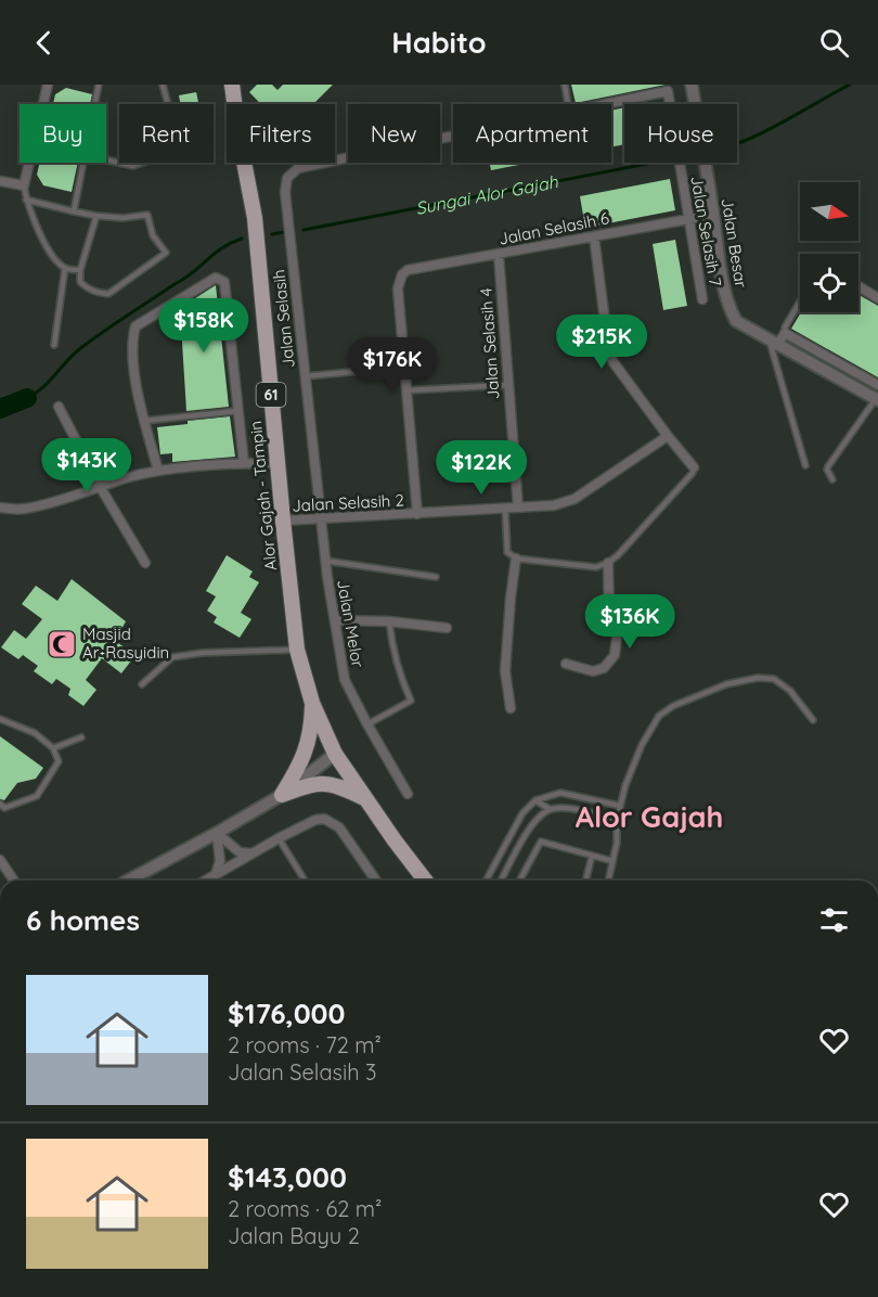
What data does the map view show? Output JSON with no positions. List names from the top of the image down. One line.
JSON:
{"streets":{"main road":["61","Alor Gajah - Tampin"],"street":["Jalan Selasih 6","Jalan Selasih 7","Jalan Besar","Jalan Selasih","Jalan Selasih 4","Jalan Selasih 2","Jalan Melor"]},"crossings":[["Jalan Selasih 6","Jalan Selasih 7"],["Jalan Selasih 6","Jalan Besar"],["Jalan Selasih 6","Jalan Selasih 4"],["Jalan Selasih","Jalan Selasih 2"],["Jalan Selasih","Jalan Melor"],["Jalan Selasih 4","Jalan Selasih 2"],["Alor Gajah - Tampin","Jalan Selasih 2"],["Jalan Selasih 2","Jalan Melor"]],"districts":["Alor Gajah"],"water":["Sungai Alor Gajah"],"places":{"mosque":["Masjid Ar-Rasyidin"]},"north":"right","page":{"header":"Habito","chip":["Buy","Rent","Filters","New","Apartment","House"],"price":["$158K","$215K","$176K","$143K","$122K","$136K"],"heading":"6 homes","list":[{"name":"$176,000","note":"2 rooms · 72 m² · Jalan Selasih 3"},{"name":"$143,000","note":"2 rooms · 62 m² · Jalan Bayu 2"}]}}
